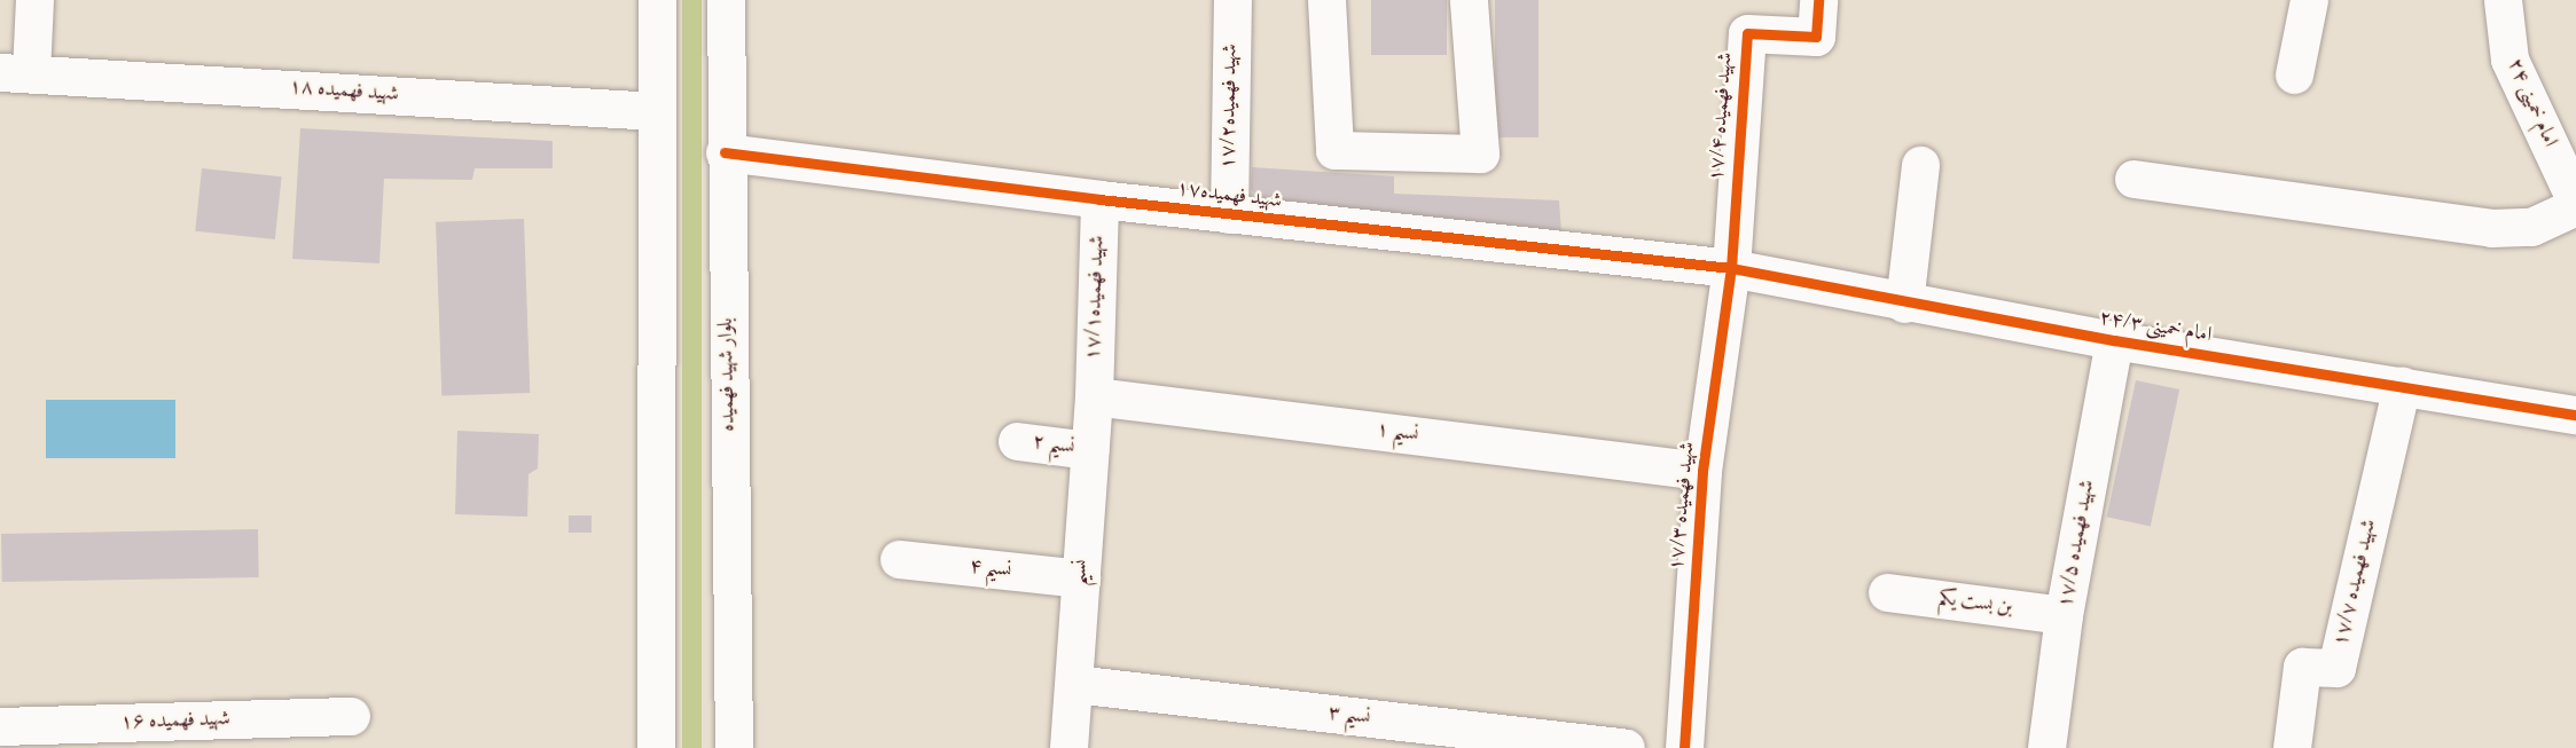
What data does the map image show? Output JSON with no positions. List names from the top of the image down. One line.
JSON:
{"streets":{"street":["شهید فهمیده ۱۸","امام خمینی ۲۴","شهید فهمیده۱۷/۲","شهید فهمیده ۱۷/۴","شهید فهمیده۱۷","شهید فهمیده۱۷/۱","امام خمینی ۲۴/۳","بلوار شهید فهمیده","نسیم ۱","نسیم ۲","شهید فهمیده ۱۷/۳","شهید فهمیده ۱۷/۵","نسیم ۴","نسیم","شهید فهمیده ۱۷/۷","بن بست یکم","نسیم ۳","شهید فهمیده ۱۶"]},"crossings":[["شهید فهمیده۱۷/۲","شهید فهمیده۱۷"],["شهید فهمیده ۱۷/۴","شهید فهمیده۱۷"],["شهید فهمیده ۱۷/۴","امام خمینی ۲۴/۳"],["شهید فهمیده ۱۷/۴","شهید فهمیده ۱۷/۳"],["شهید فهمیده۱۷","شهید فهمیده۱۷/۱"],["شهید فهمیده۱۷","امام خمینی ۲۴/۳"],["شهید فهمیده۱۷","بلوار شهید فهمیده"],["شهید فهمیده۱۷","شهید فهمیده ۱۷/۳"],["شهید فهمیده۱۷/۱","نسیم ۱"],["شهید فهمیده۱۷/۱","نسیم"],["امام خمینی ۲۴/۳","شهید فهمیده ۱۷/۳"],["امام خمینی ۲۴/۳","شهید فهمیده ۱۷/۵"],["امام خمینی ۲۴/۳","شهید فهمیده ۱۷/۷"],["نسیم ۱","شهید فهمیده ۱۷/۳"],["نسیم ۱","نسیم"],["نسیم ۲","نسیم"],["شهید فهمیده ۱۷/۵","بن بست یکم"],["نسیم ۴","نسیم"],["نسیم","نسیم ۳"]]}
